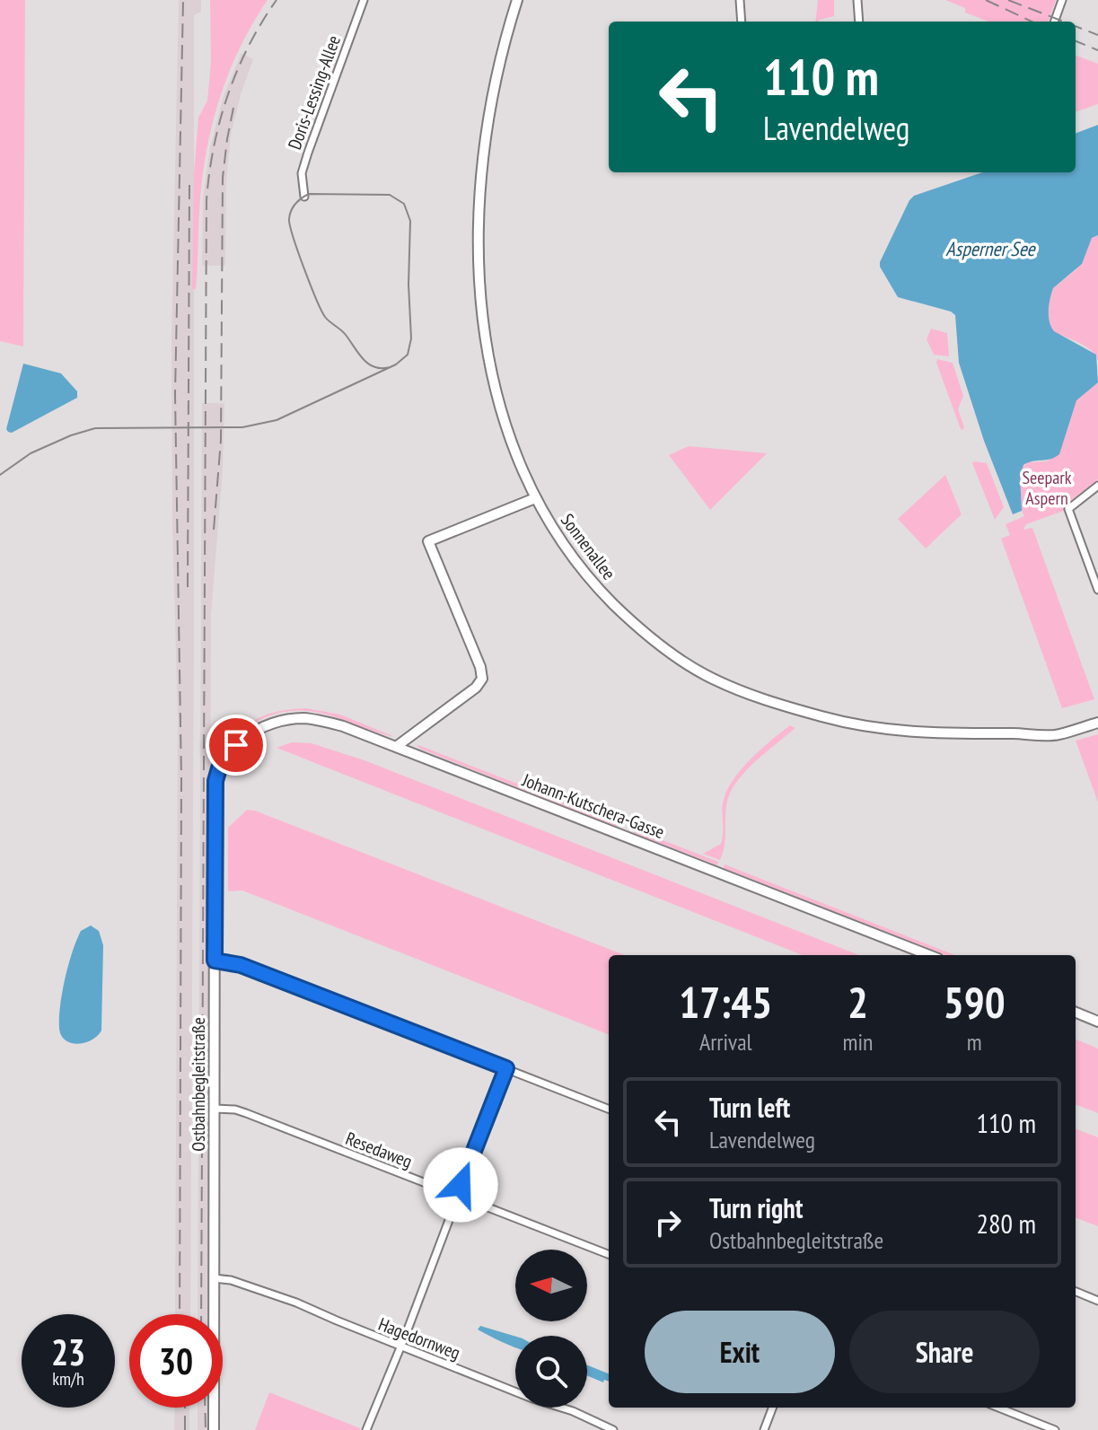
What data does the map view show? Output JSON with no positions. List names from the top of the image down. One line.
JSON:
{"streets":{"street":["Doris-Lessing-Allee","Sonnenallee","Johann-Kutschera-Gasse","Ostbahnbegleitstraße","Resedaweg","Hagedornweg"]},"crossings":[["Johann-Kutschera-Gasse","Ostbahnbegleitstraße"],["Ostbahnbegleitstraße","Resedaweg"],["Ostbahnbegleitstraße","Hagedornweg"]],"water":["Asperner See"],"parks":["Seepark Aspern"],"north":"left","page":{"turn":["110 m","Lavendelweg"],"eta":["17:45","Arrival","2","min","590","m"],"list":[{"name":"Turn left","note":"Lavendelweg","value":"110 m"},{"name":"Turn right","note":"Ostbahnbegleitstraße","value":"280 m"}],"buttons":["Exit","Share"],"speed":"23 km/h","limit":"30"}}
